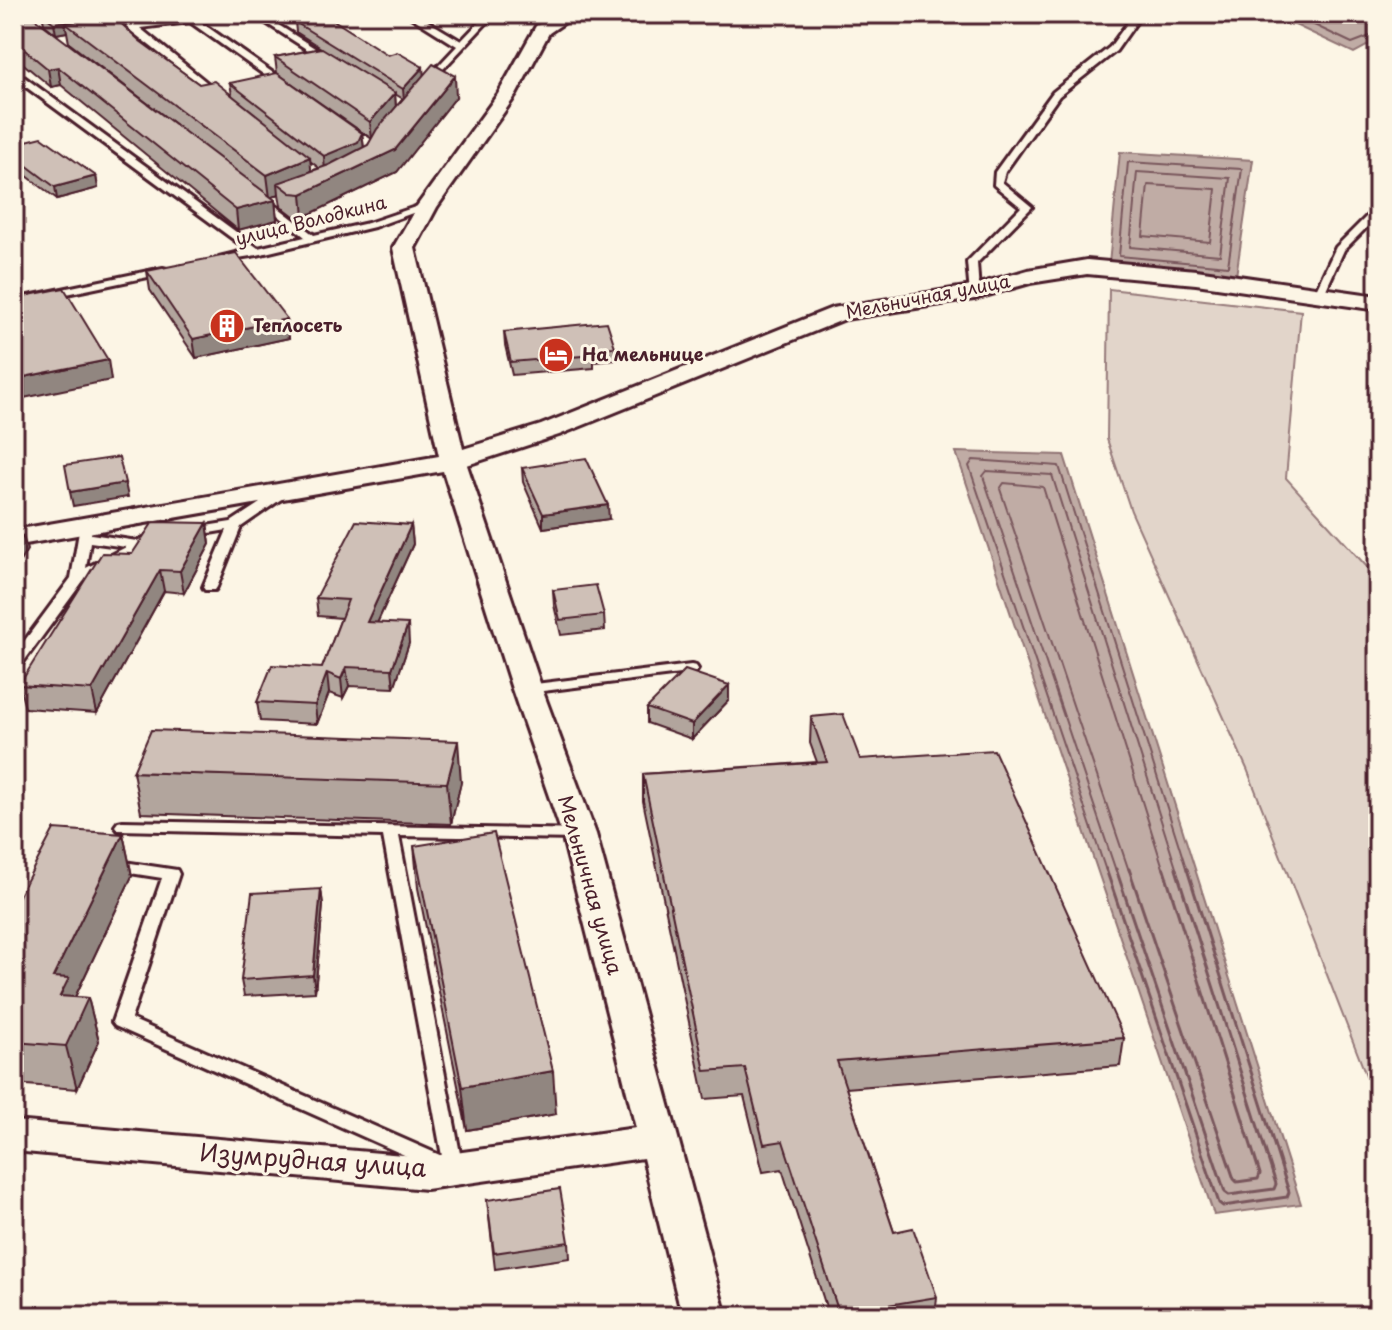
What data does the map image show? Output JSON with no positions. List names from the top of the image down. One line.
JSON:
{"streets":{"street":["Мельничная улица","Изумрудная улица"],"lane":["улица Володкина"]},"crossings":[["улица Володкина","Мельничная улица"],["Мельничная улица","Изумрудная улица"]],"places":{"building":["Теплосеть"],"hotel":["На мельнице"]}}
